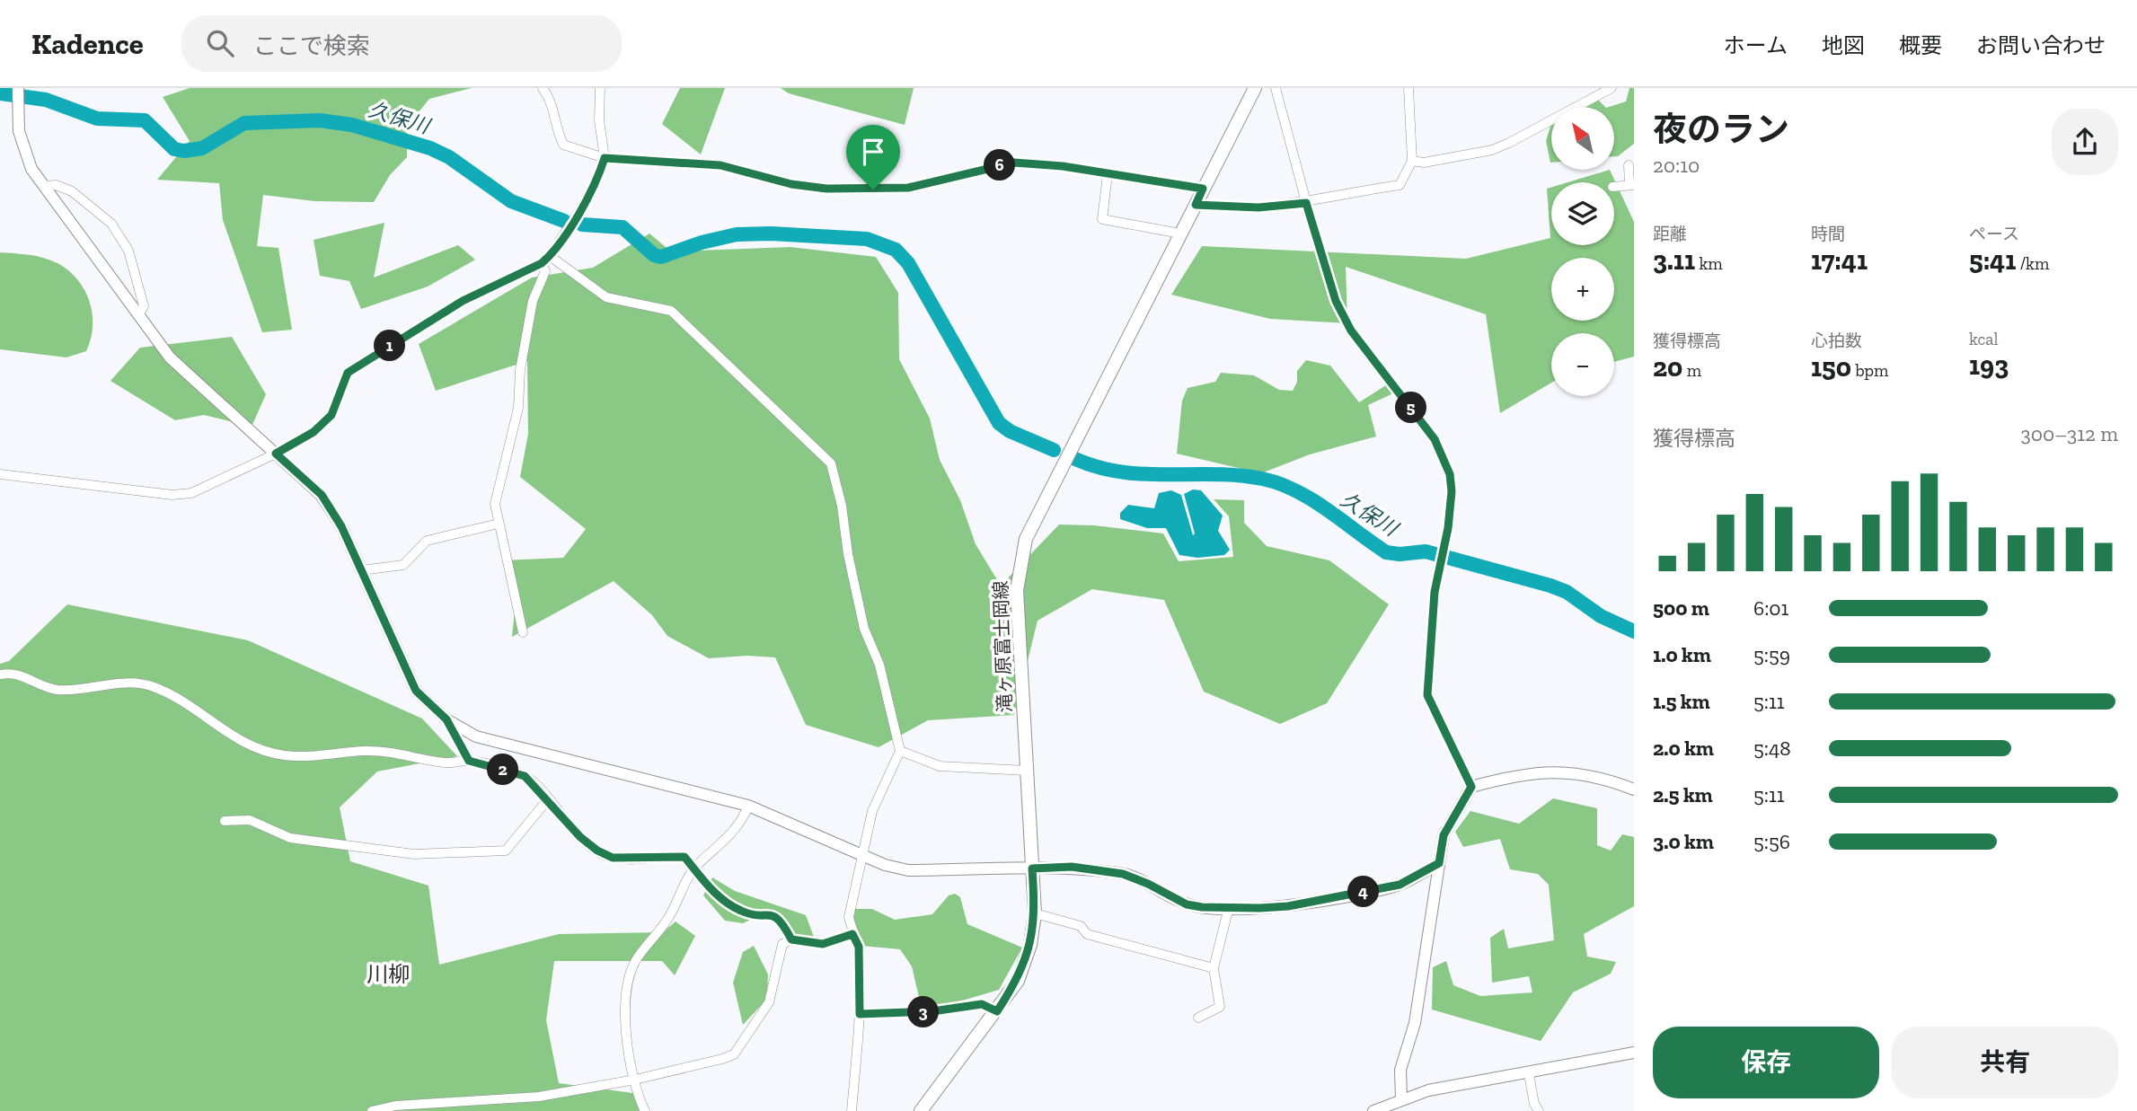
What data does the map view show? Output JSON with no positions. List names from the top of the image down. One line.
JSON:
{"streets":{"main road":["滝ヶ原富士岡線"]},"districts":["川柳"],"water":["久保川"],"north":"top left","page":{"header":"Kadence","search":"ここで検索","nav":["ホーム","地図","概要","お問い合わせ"],"heading":["夜のラン","20:10"],"map_buttons":["+","−"],"pins":["6","1","5","2","4","3"],"stats":[["距離","3.11 km"],["時間","17:41"],["ペース","5:41 /km"],["獲得標高","20 m"],["心拍数","150 bpm"],["kcal","193"]],"chart":["獲得標高","300–312 m"],"list":[{"name":"500 m","note":"6:01"},{"name":"1.0 km","note":"5:59"},{"name":"1.5 km","note":"5:11"},{"name":"2.0 km","note":"5:48"},{"name":"2.5 km","note":"5:11"},{"name":"3.0 km","note":"5:56"}],"buttons":["保存","共有"]}}
